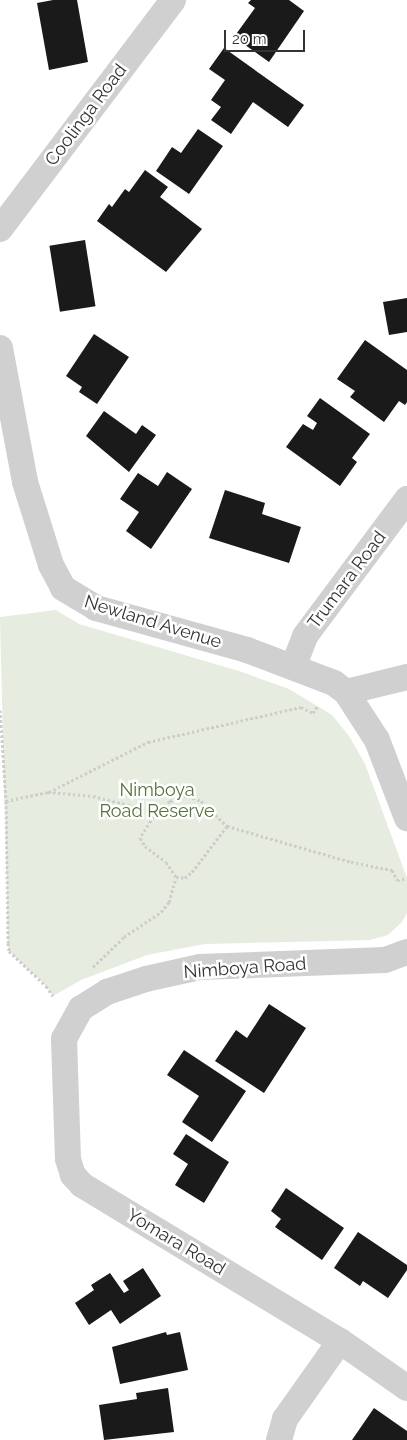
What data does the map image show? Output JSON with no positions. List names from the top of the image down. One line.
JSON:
{"streets":{"street":["Coolinga Road","Trumara Road","Newland Avenue","Nimboya Road","Yomara Road"]},"crossings":[["Trumara Road","Newland Avenue"],["Nimboya Road","Yomara Road"]],"parks":["Nimboya Road Reserve"],"scale_bar":"20 m"}
